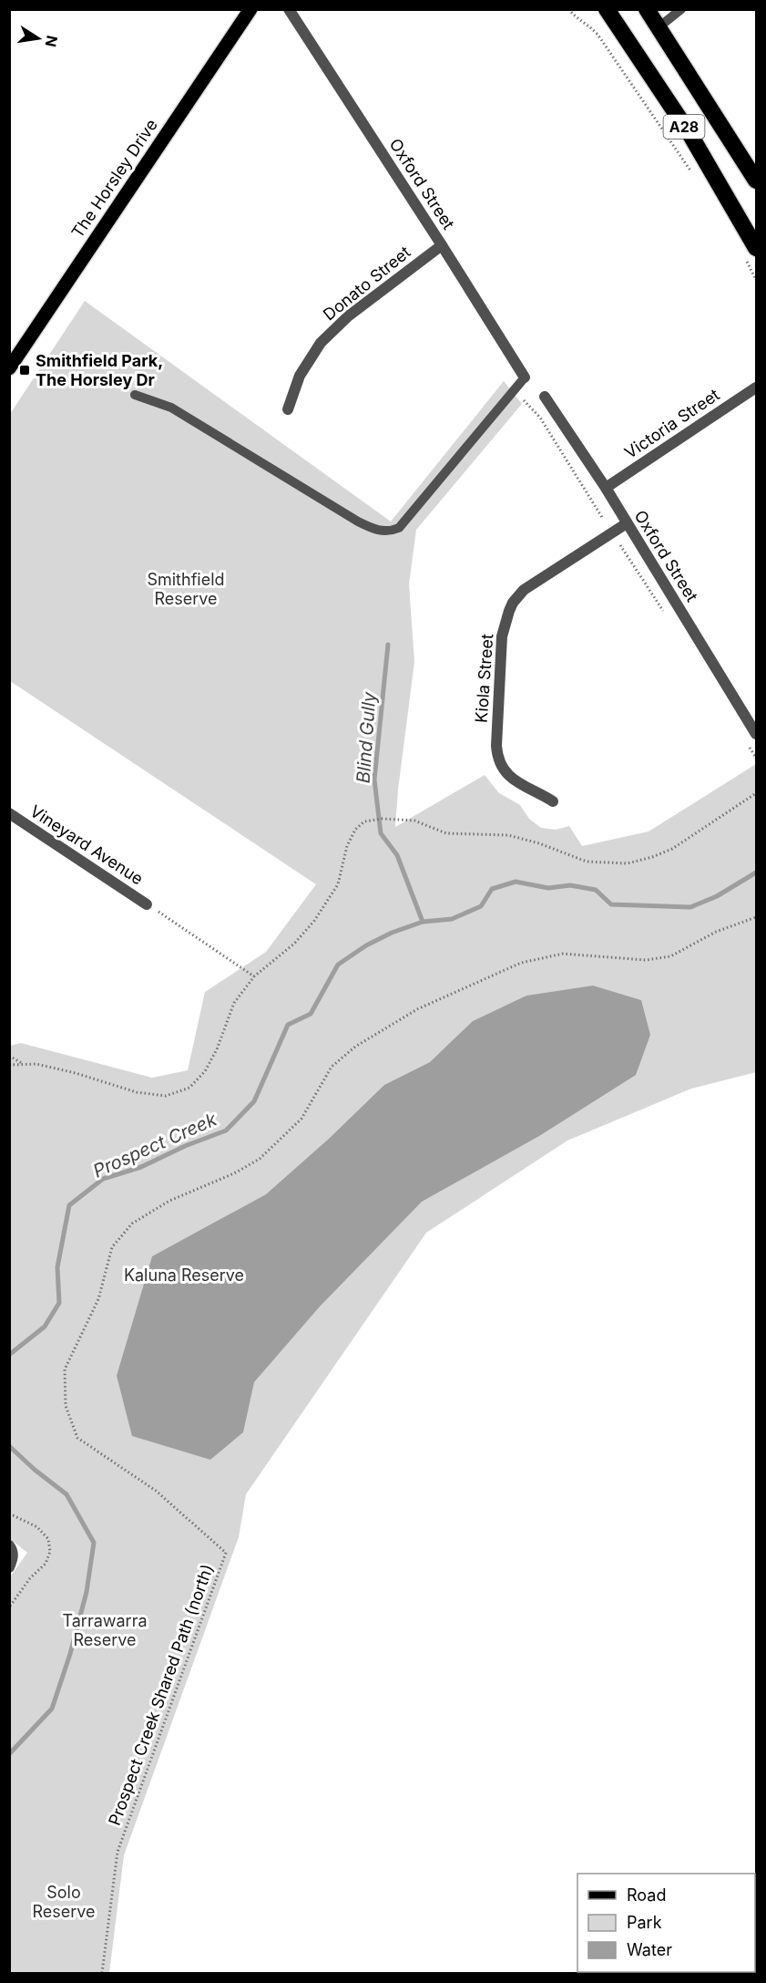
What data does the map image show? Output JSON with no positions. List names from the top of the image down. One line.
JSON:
{"streets":{"highway":["A28"],"main road":["The Horsley Drive"],"street":["Oxford Street","Donato Street","Victoria Street","Kiola Street","Vineyard Avenue"],"path":["Prospect Creek Shared Path (north)"]},"crossings":[["Oxford Street","Donato Street"],["Oxford Street","Victoria Street"],["Oxford Street","Kiola Street"]],"water":["Blind Gully","Prospect Creek"],"parks":["Smithfield Reserve","Kaluna Reserve","Tarrawarra Reserve","Solo Reserve"],"places":{"transit":["Smithfield Park, The Horsley Dr"]},"legend":["Road","Park","Water"],"north":"right"}
